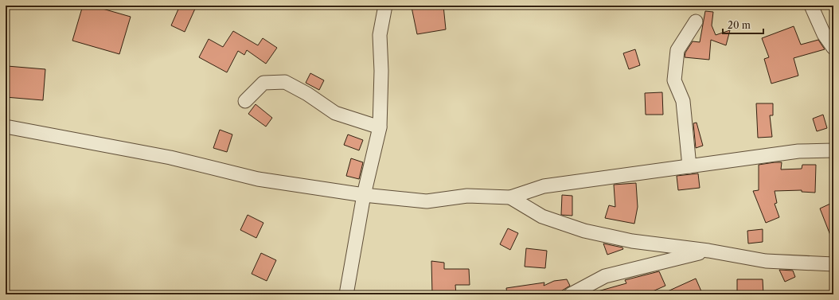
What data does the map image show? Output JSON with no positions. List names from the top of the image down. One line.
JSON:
{"scale_bar":"20 m"}
